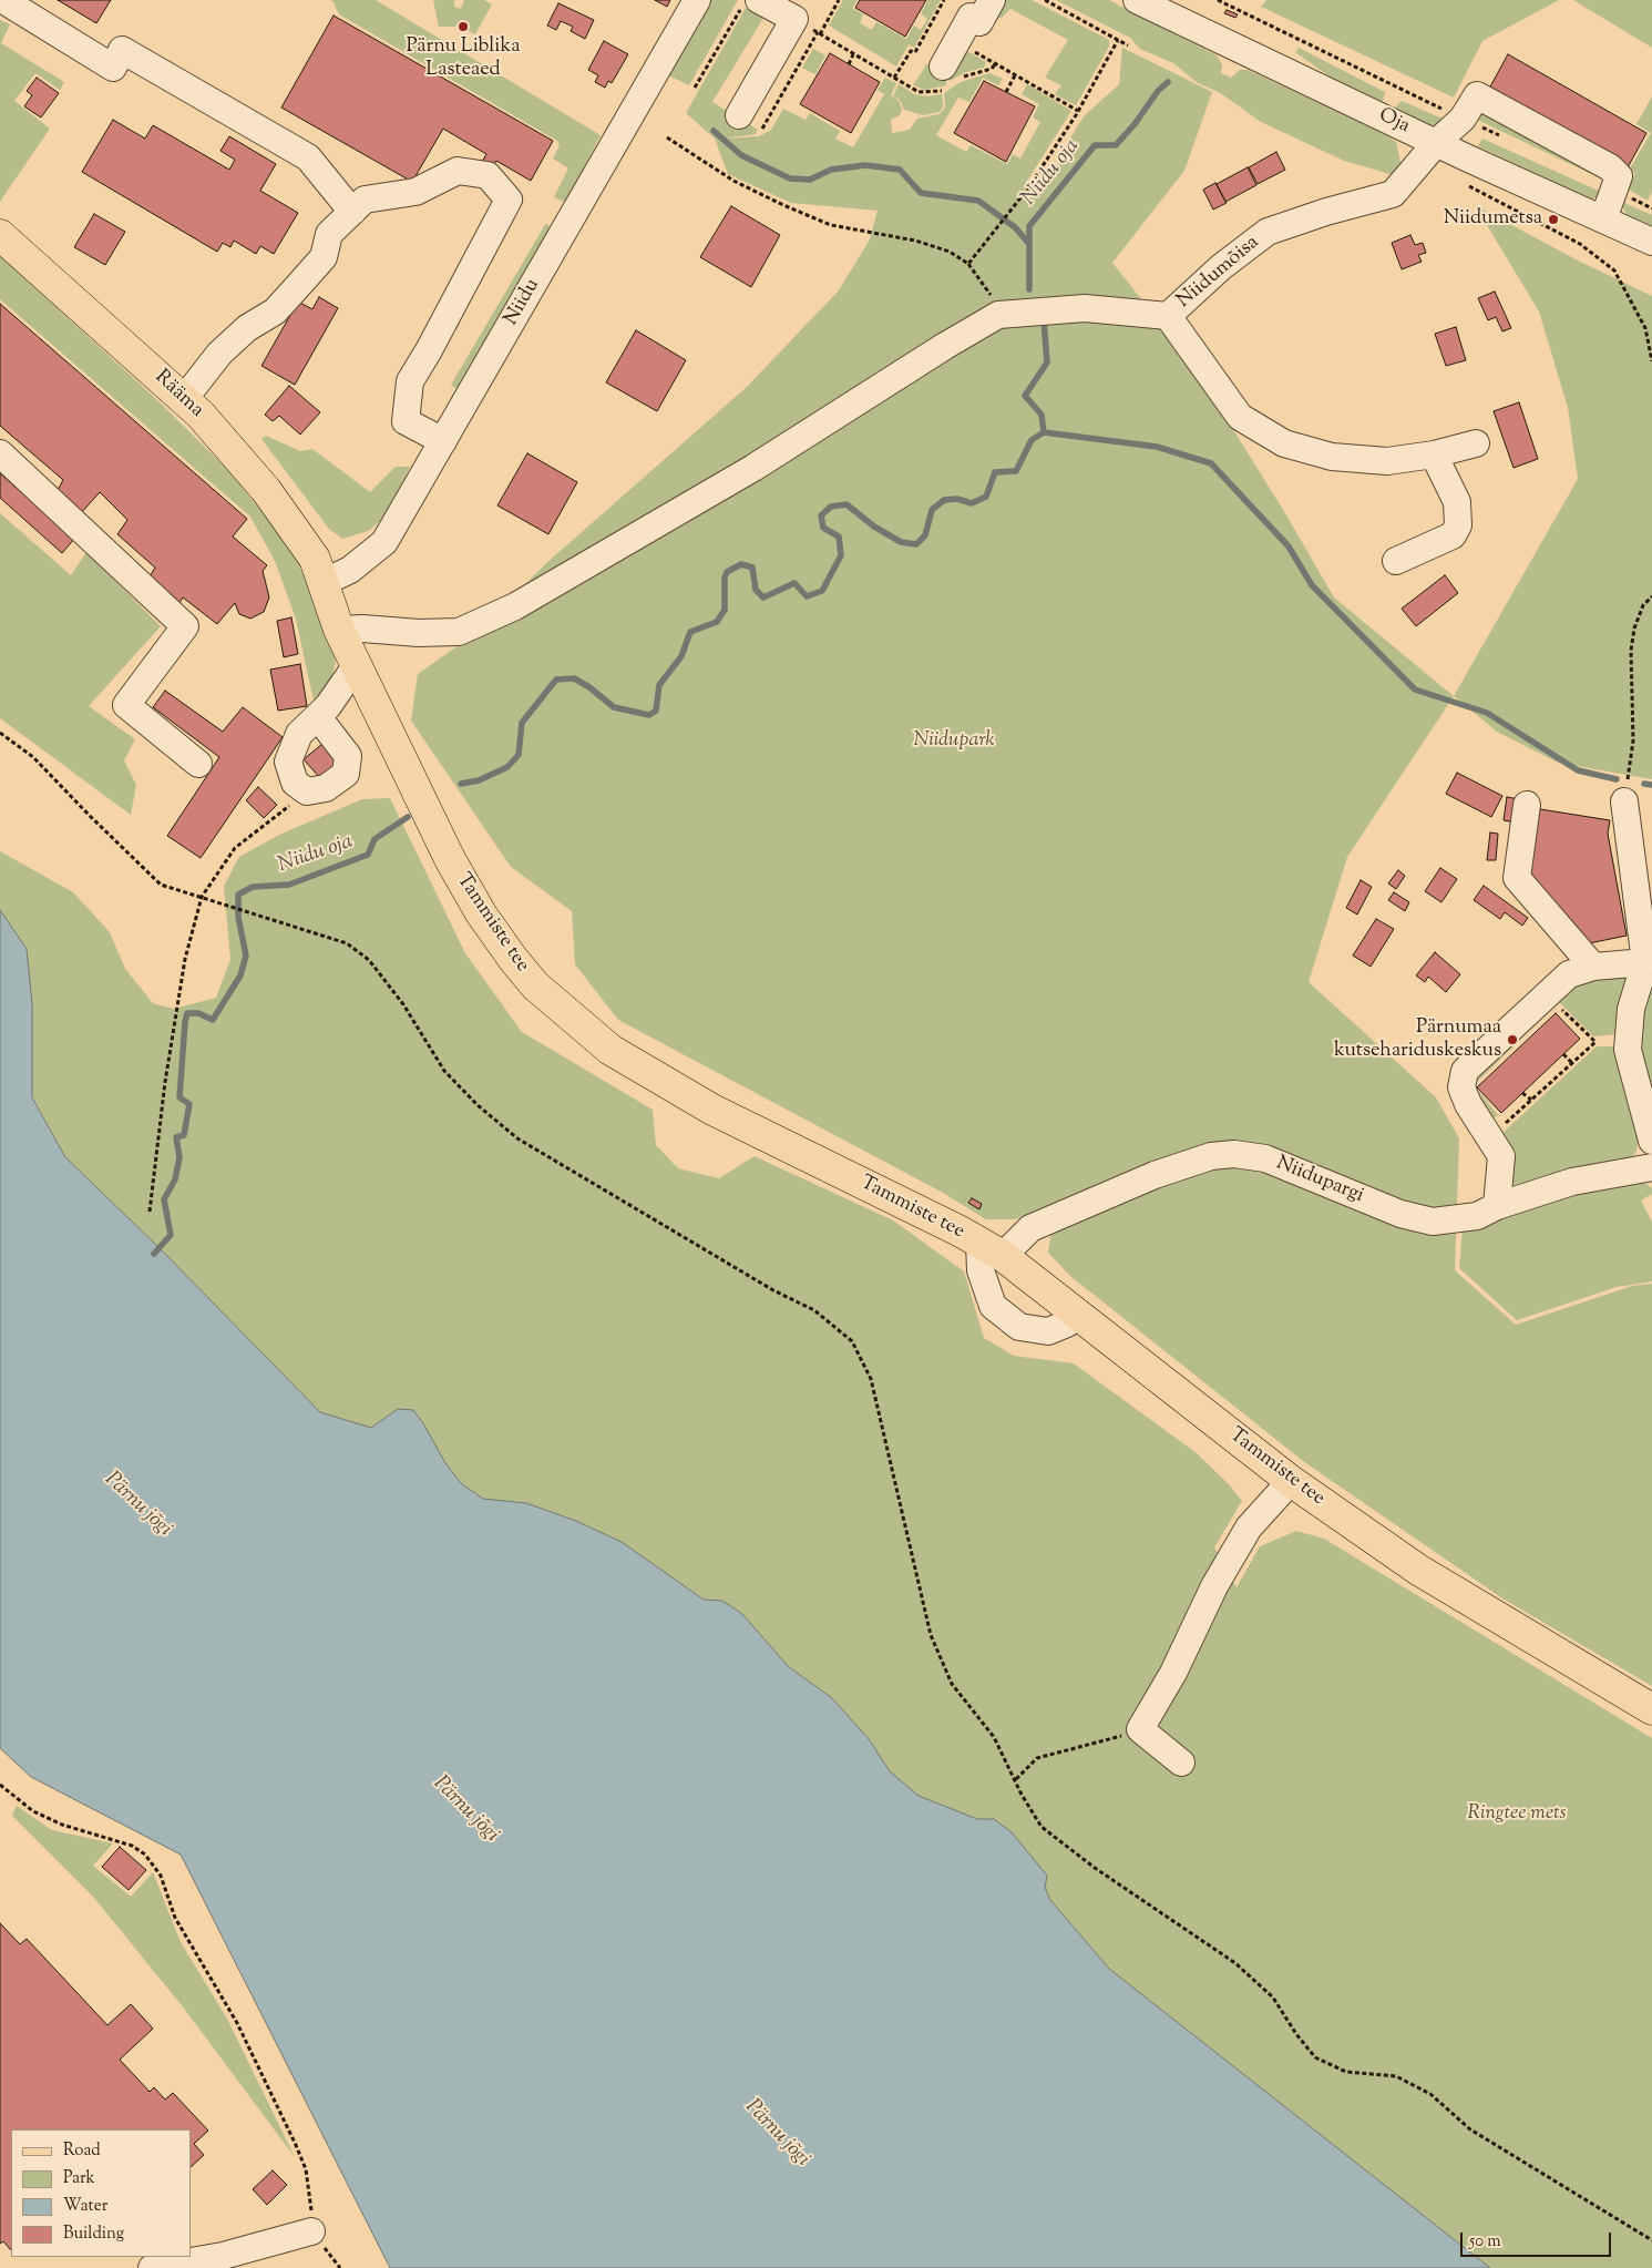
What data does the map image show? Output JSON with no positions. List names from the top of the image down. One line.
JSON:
{"streets":{"main road":["Rääma","Tammiste tee"],"street":["Oja","Niidumõisa","Niidu","Niidupargi"]},"crossings":[["Oja","Niidumõisa"],["Niidu","Rääma"],["Niidu","Tammiste tee"],["Rääma","Tammiste tee"],["Tammiste tee","Niidupargi"]],"water":["Niidu oja","Pärnu jõgi"],"parks":["Niidupark","Ringtee mets"],"places":["Pärnu Liblika Lasteaed","Niidumetsa","Pärnumaa kutsehariduskeskus"],"legend":["Road","Park","Water","Building"],"scale_bar":"50 m"}
